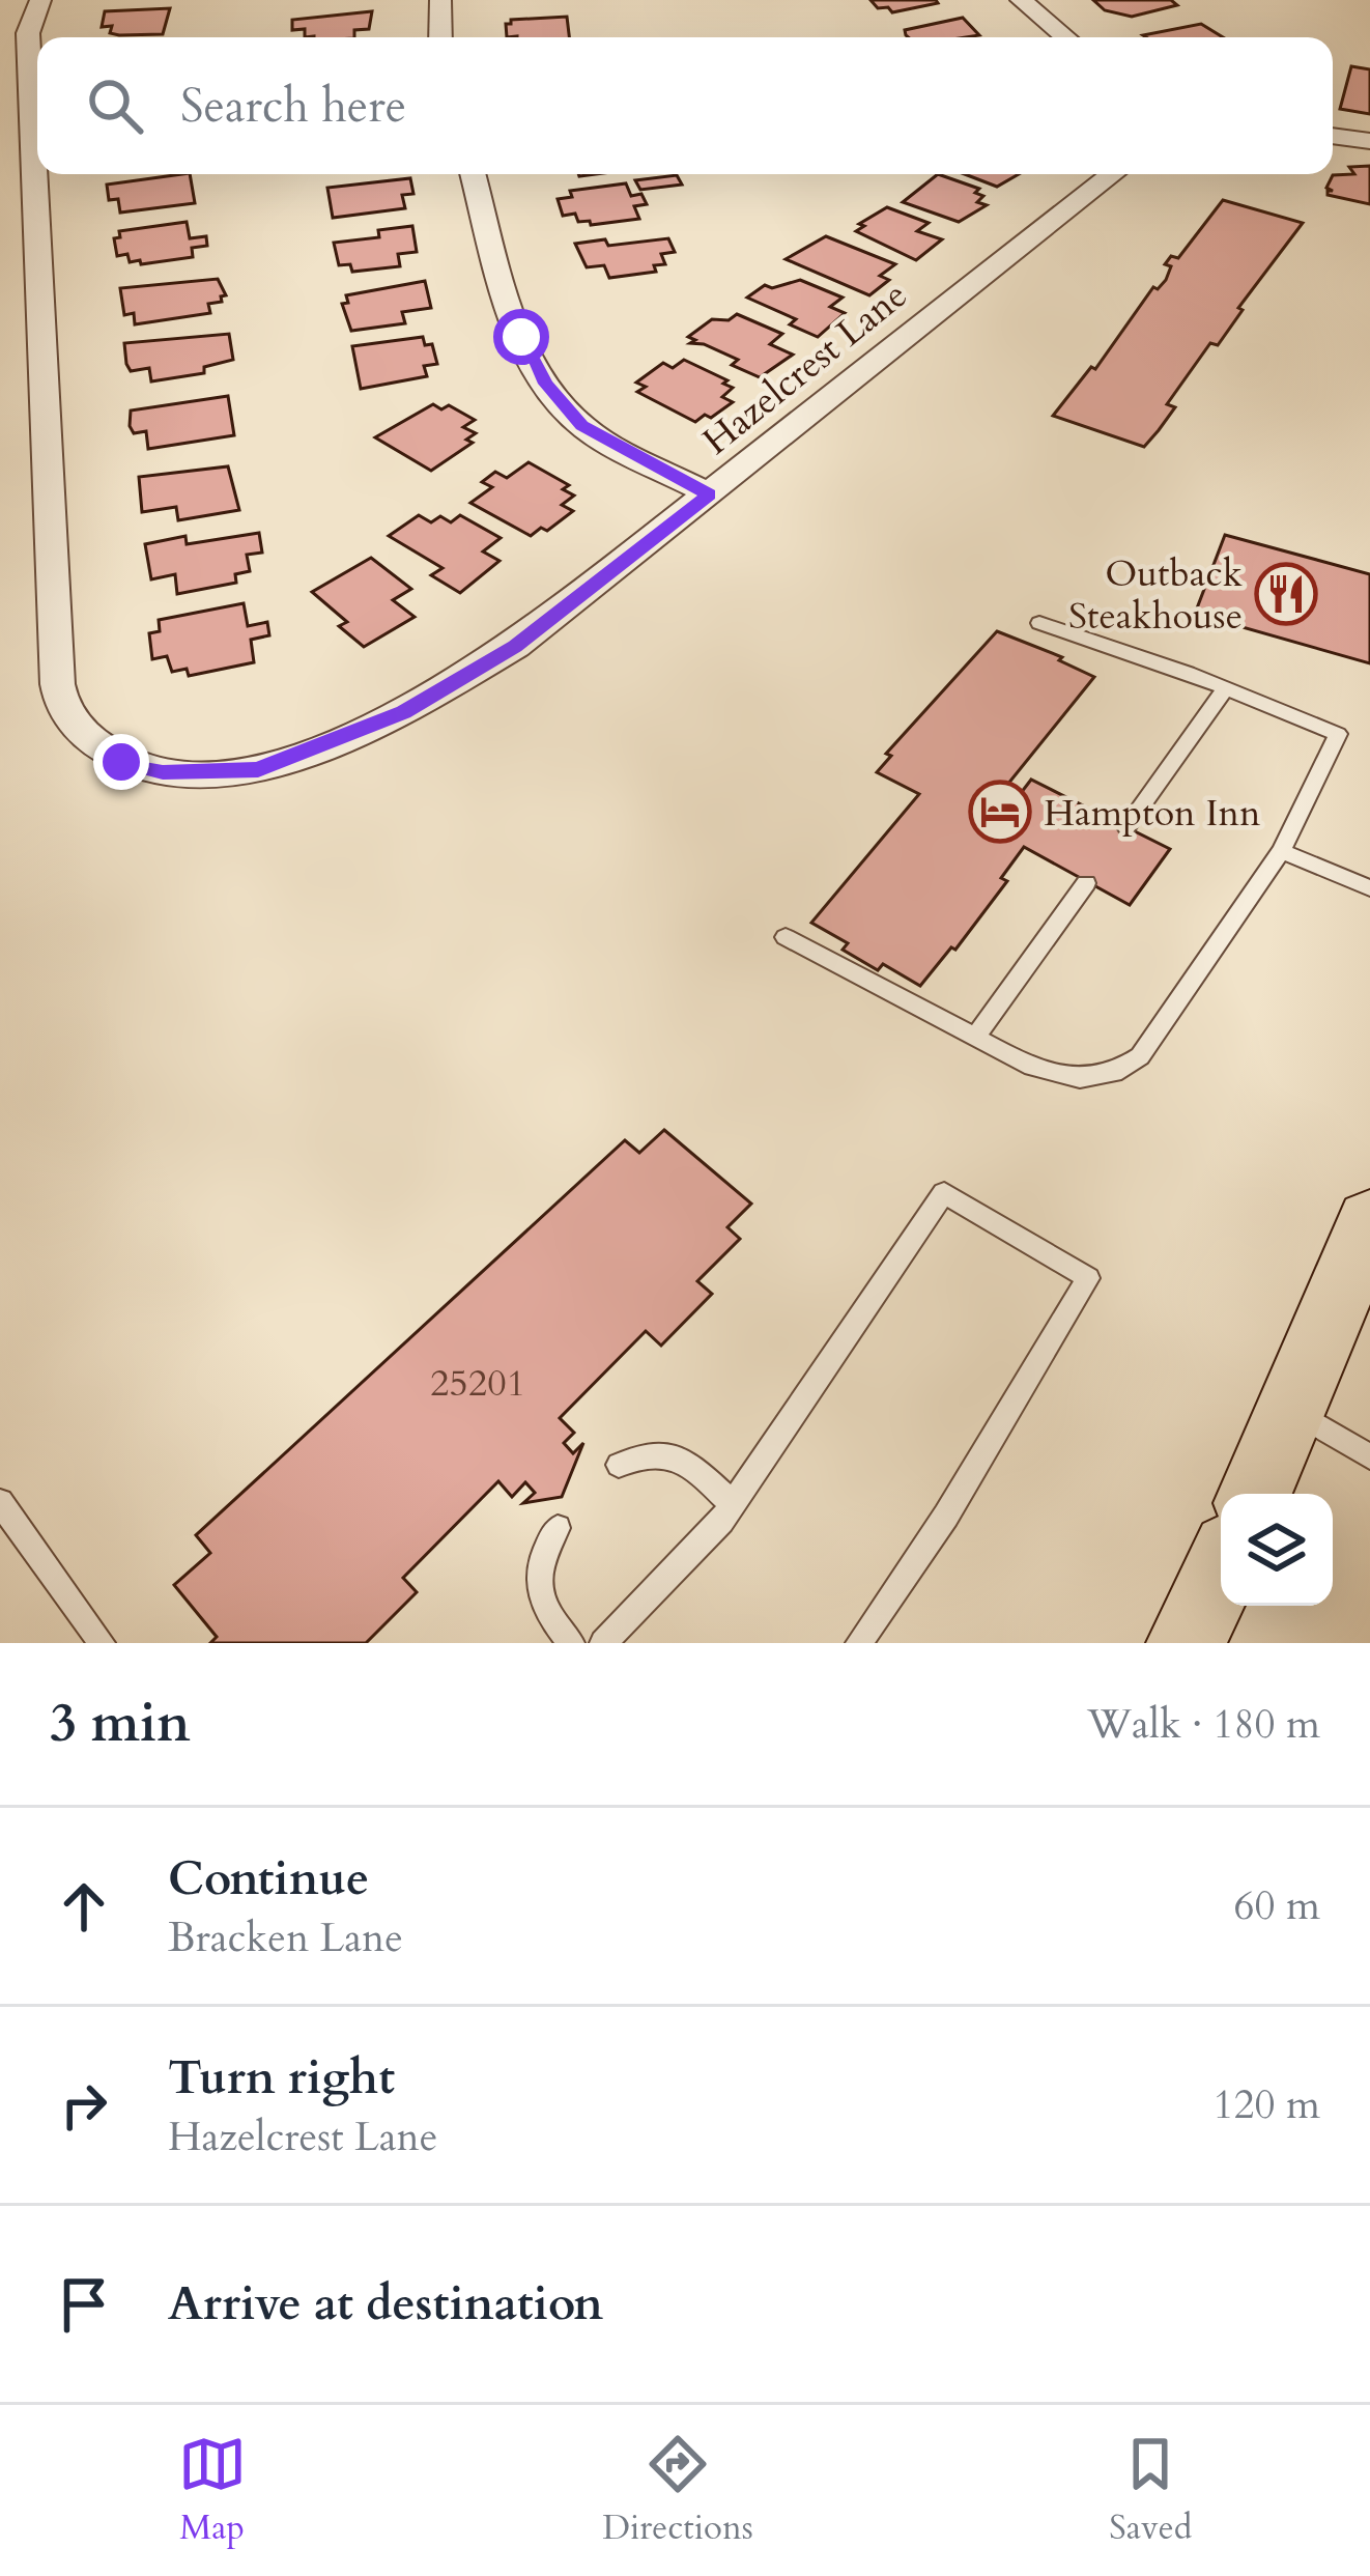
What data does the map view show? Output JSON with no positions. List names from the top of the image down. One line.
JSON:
{"streets":{"street":["Hazelcrest Lane"]},"places":{"restaurant":["Outback Steakhouse"],"hotel":["Hampton Inn"]},"house_numbers":["25201"],"page":{"search":"Search here","heading":["3 min","Walk · 180 m"],"list":[["Continue","Bracken Lane","60 m"],["Turn right","Hazelcrest Lane","120 m"],"Arrive at destination"],"nav":["Map","Directions","Saved"]}}
